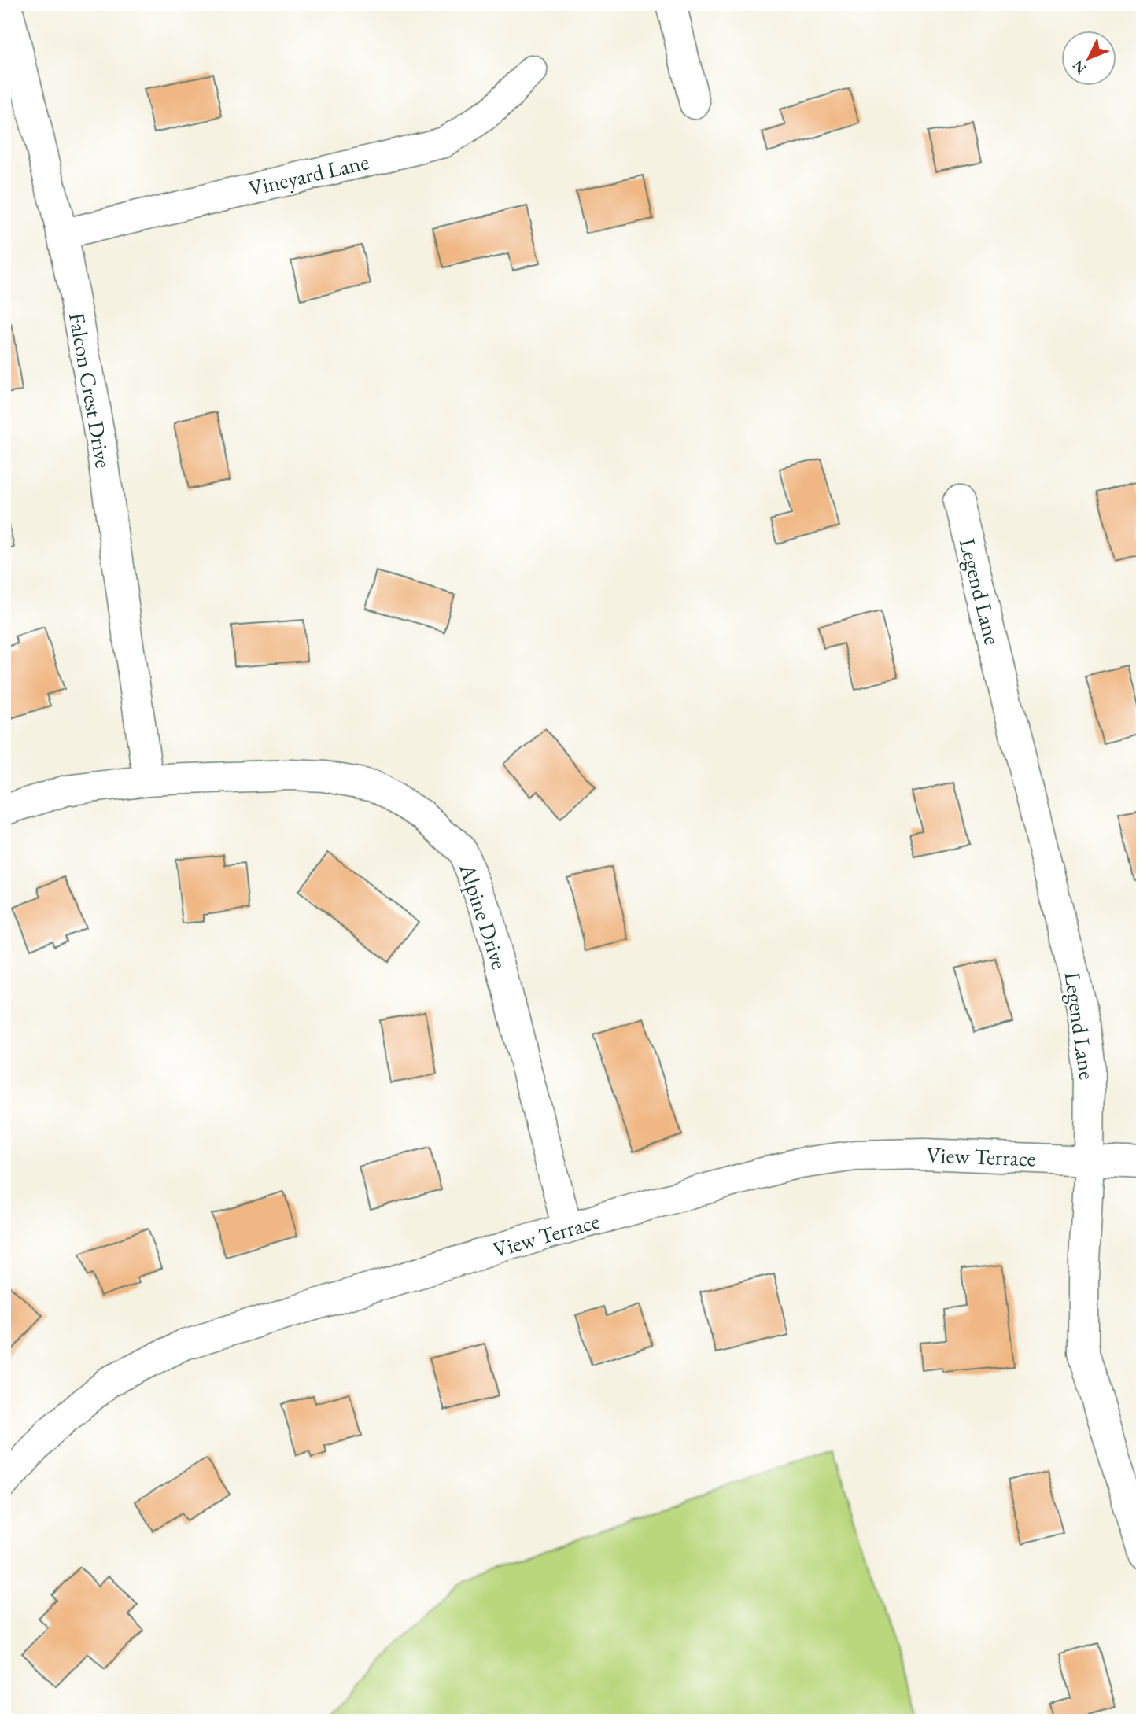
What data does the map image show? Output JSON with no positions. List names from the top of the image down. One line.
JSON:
{"streets":{"street":["Vineyard Lane","Falcon Crest Drive","Legend Lane","Alpine Drive","View Terrace"]},"crossings":[["Vineyard Lane","Falcon Crest Drive"],["Falcon Crest Drive","Alpine Drive"],["Legend Lane","View Terrace"],["Alpine Drive","View Terrace"]],"north":"bottom left"}
